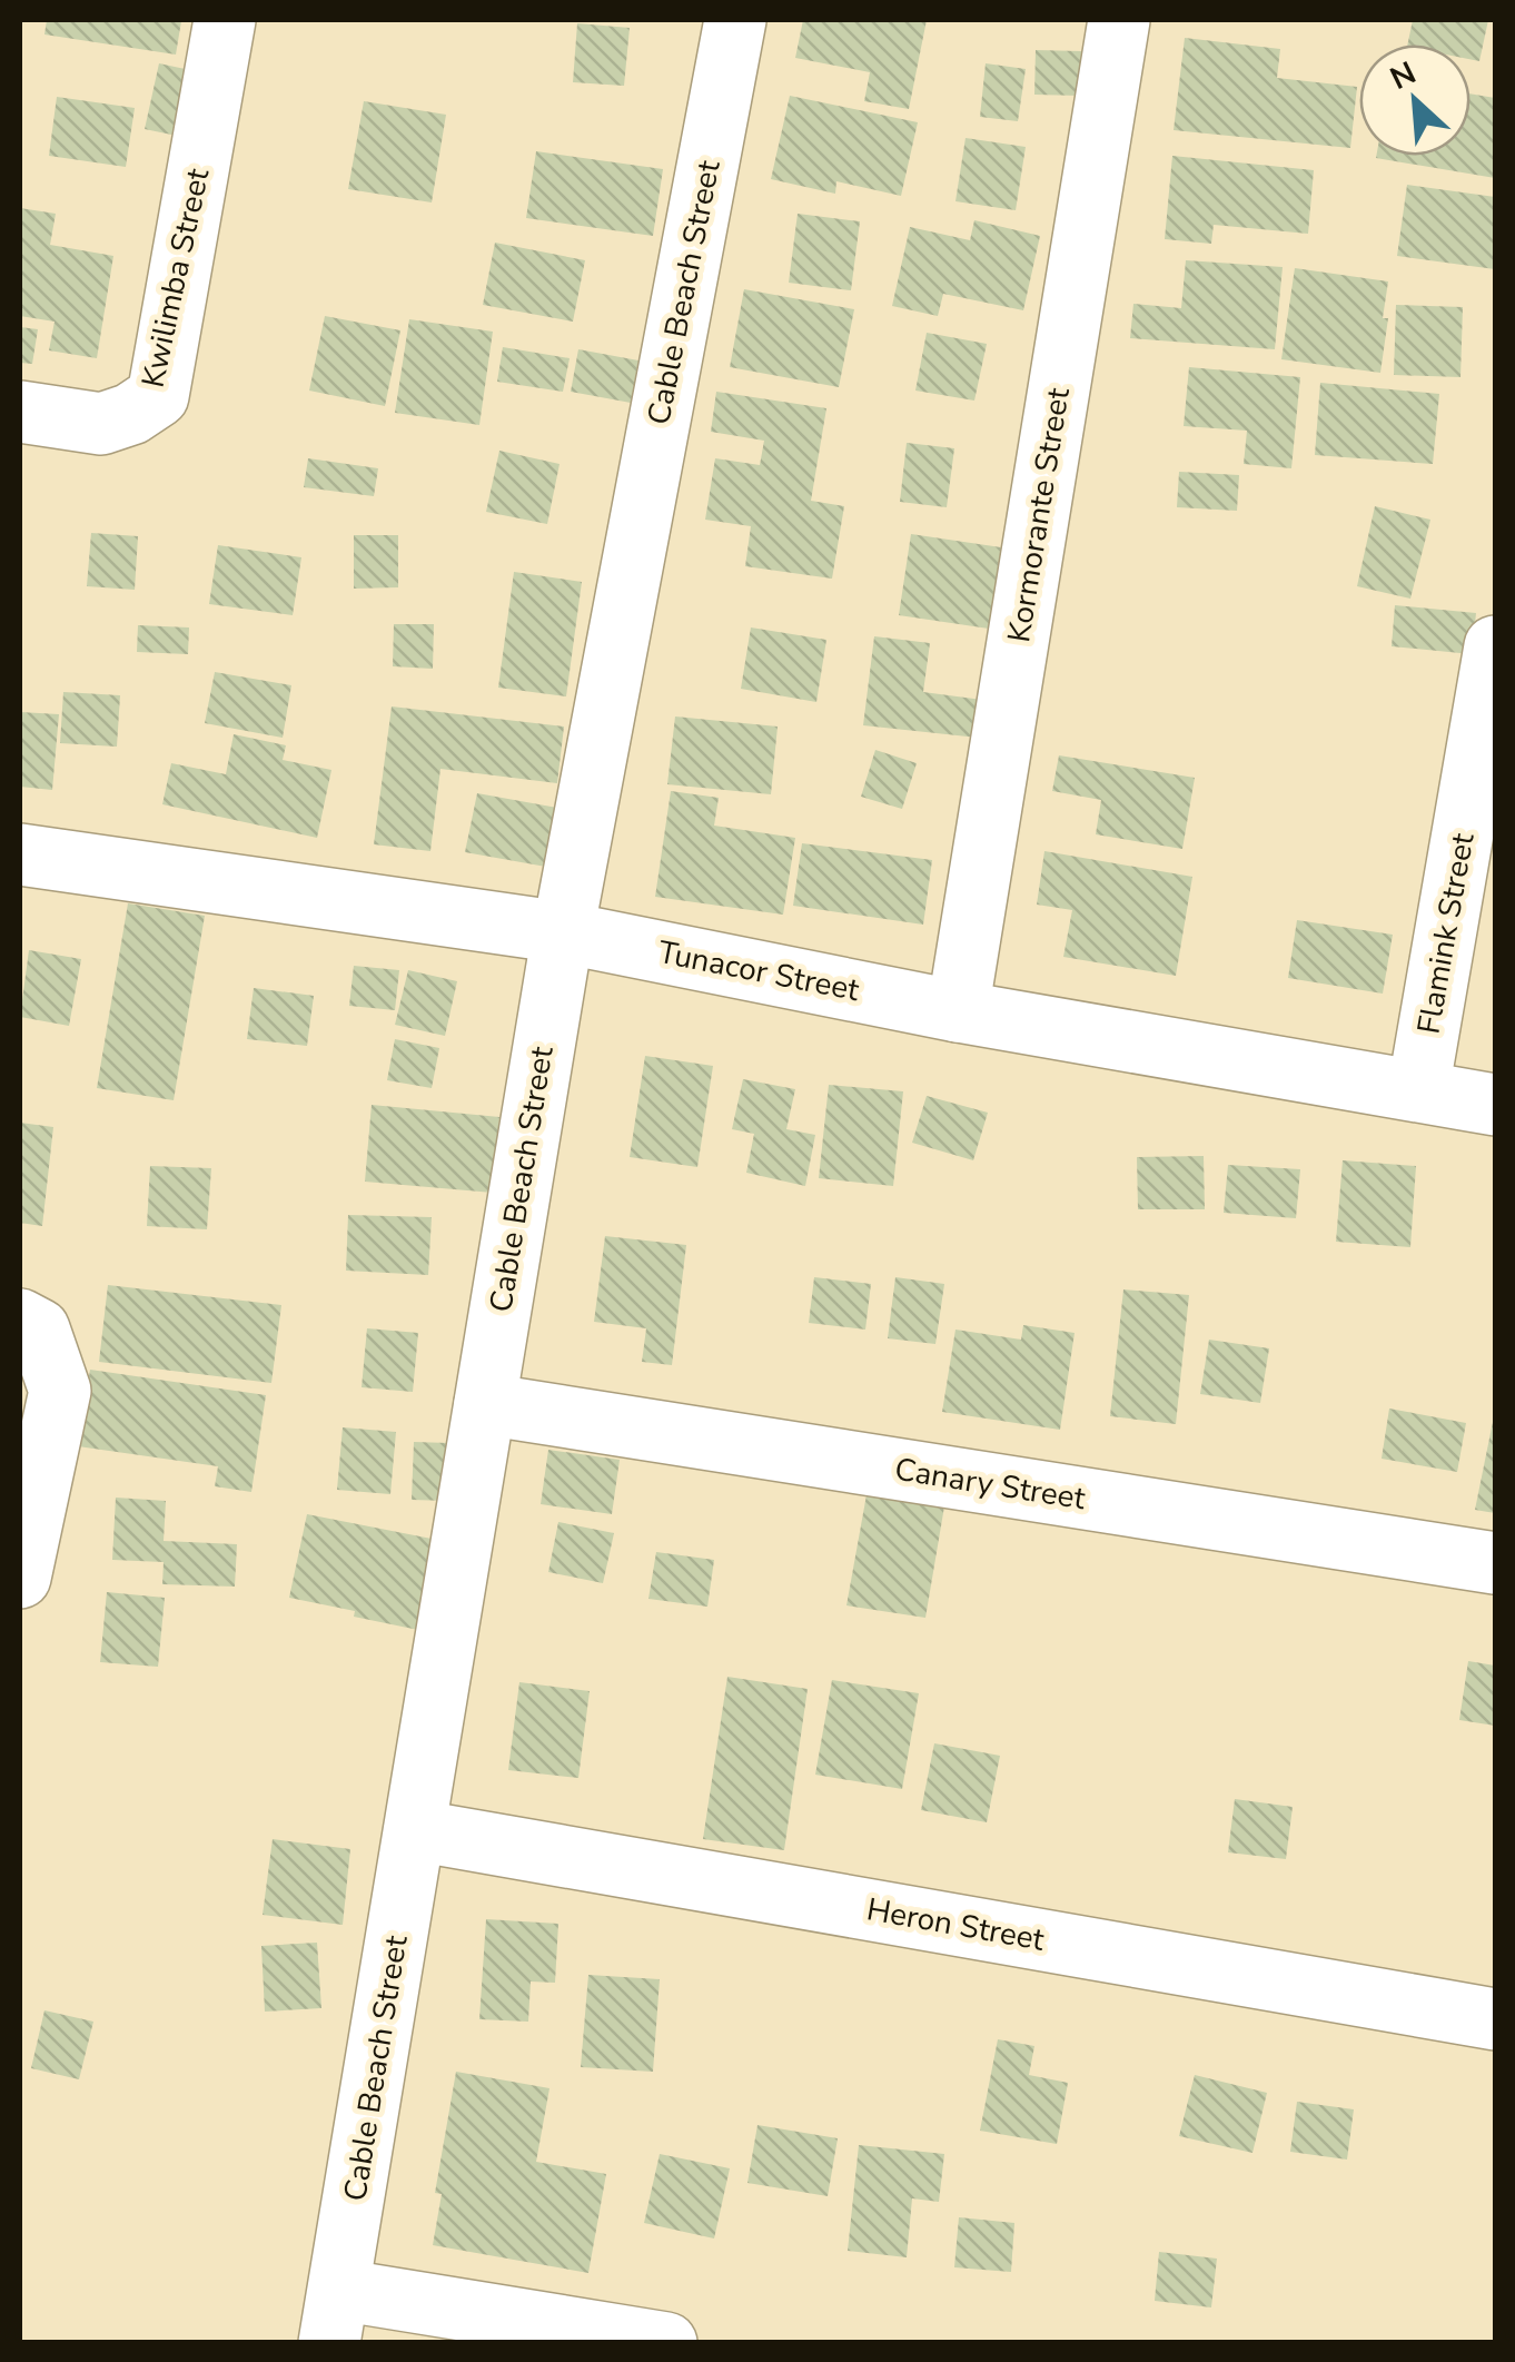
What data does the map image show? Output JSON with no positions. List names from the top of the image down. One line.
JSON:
{"streets":{"street":["Kwilimba Street","Cable Beach Street","Kormorante Street","Flamink Street","Tunacor Street","Canary Street","Heron Street"]},"crossings":[["Cable Beach Street","Tunacor Street"],["Cable Beach Street","Canary Street"],["Cable Beach Street","Heron Street"],["Kormorante Street","Tunacor Street"],["Flamink Street","Tunacor Street"]],"north":"top left"}
